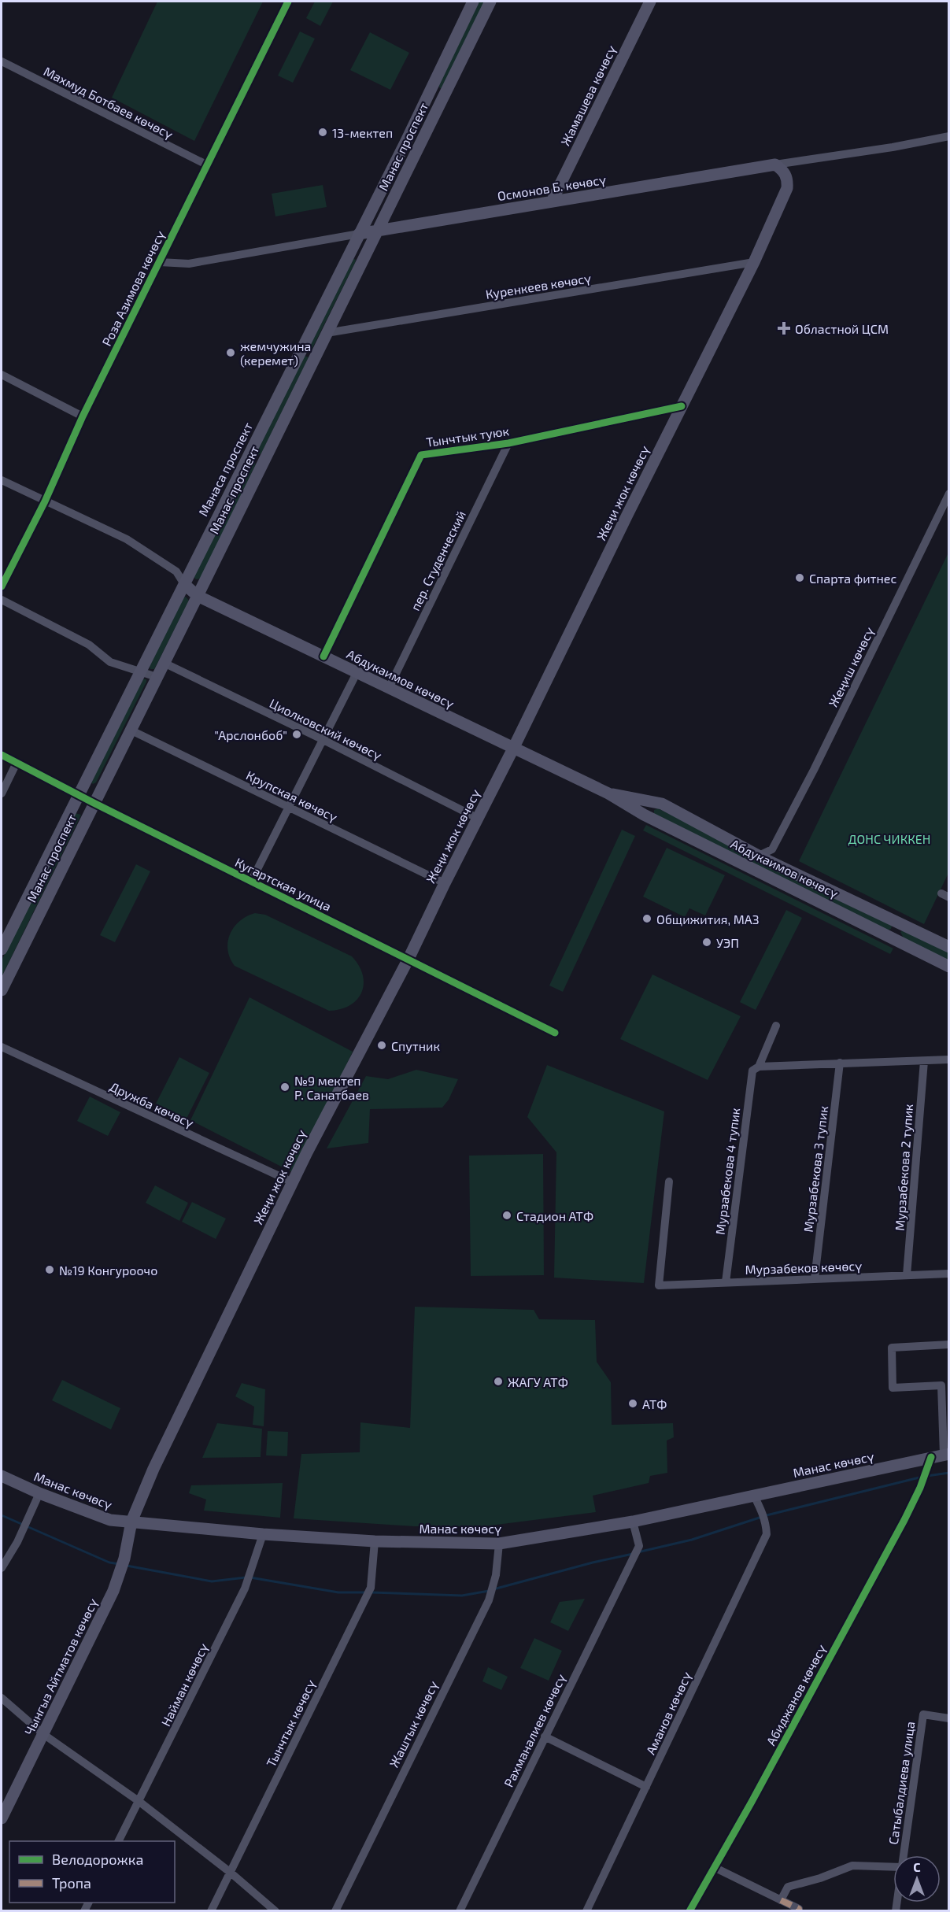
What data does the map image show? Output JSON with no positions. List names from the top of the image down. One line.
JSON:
{"streets":{"main road":["Жамашева көчөсү","Манас проспект","Осмонов Б. көчөсү","Манаса проспект","Жеңи жок көчөсү","Абдукаимов көчөсү","Манас көчөсү","Чынгыз Айтматов көчөсү"],"street":["Махмуд Ботбаев көчөсү","Куренкеев көчөсү","Роза Азимова көчөсү","Тынчтык туюк","пер. Студенческий","Жеңиш көчөсү","Циолковский көчөсү","Крупская көчөсү","Кугартская улица","Дружба көчөсү","Мурзабекова 2 тупик","Мурзабекова 3 тупик","Мурзабекова 4 тупик","Мурзабеков көчөсү","Найман көчөсү","Абиджанов көчөсү","Аманов көчөсү","Тынчтык көчөсү","Жаштык көчөсү","Рахманалиев көчөсү","Сатыбалдиева улица"]},"crossings":[["Жамашева көчөсү","Осмонов Б. көчөсү"],["Махмуд Ботбаев көчөсү","Роза Азимова көчөсү"],["Манас проспект","Осмонов Б. көчөсү"],["Манас проспект","Куренкеев көчөсү"],["Манас проспект","Абдукаимов көчөсү"],["Манас проспект","Циолковский көчөсү"],["Манас проспект","Крупская көчөсү"],["Манас проспект","Кугартская улица"],["Осмонов Б. көчөсү","Роза Азимова көчөсү"],["Осмонов Б. көчөсү","Манаса проспект"],["Осмонов Б. көчөсү","Жеңи жок көчөсү"],["Куренкеев көчөсү","Жеңи жок көчөсү"],["Тынчтык туюк","Жеңи жок көчөсү"],["Тынчтык туюк","пер. Студенческий"],["Тынчтык туюк","Абдукаимов көчөсү"],["Манаса проспект","Абдукаимов көчөсү"],["Манаса проспект","Кугартская улица"],["Жеңи жок көчөсү","Абдукаимов көчөсү"],["Жеңи жок көчөсү","Циолковский көчөсү"],["Жеңи жок көчөсү","Крупская көчөсү"],["Жеңи жок көчөсү","Кугартская улица"],["Жеңи жок көчөсү","Дружба көчөсү"],["Жеңи жок көчөсү","Манас көчөсү"],["Жеңи жок көчөсү","Чынгыз Айтматов көчөсү"],["пер. Студенческий","Абдукаимов көчөсү"],["Мурзабекова 2 тупик","Мурзабеков көчөсү"],["Мурзабекова 3 тупик","Мурзабеков көчөсү"],["Мурзабекова 4 тупик","Мурзабеков көчөсү"],["Манас көчөсү","Чынгыз Айтматов көчөсү"],["Манас көчөсү","Найман көчөсү"],["Манас көчөсү","Абиджанов көчөсү"],["Манас көчөсү","Аманов көчөсү"],["Манас көчөсү","Тынчтык көчөсү"],["Манас көчөсү","Жаштык көчөсү"],["Манас көчөсү","Рахманалиев көчөсү"]],"parks":["ДОНС ЧИККЕН"],"places":{"other":["13-мектеп","жемчужина (керемет)","Спарта фитнес","\"Арслонбоб\"","Общижития, МАЗ","УЭП","Спутник","№9 мектеп Р. Санатбаев","Стадион АТФ","№19 Конгуроочо","ЖАГУ АТФ","АТФ"],"health":["Областной ЦСМ"]},"legend":["Велодорожка","Тропа"],"north":"top"}
